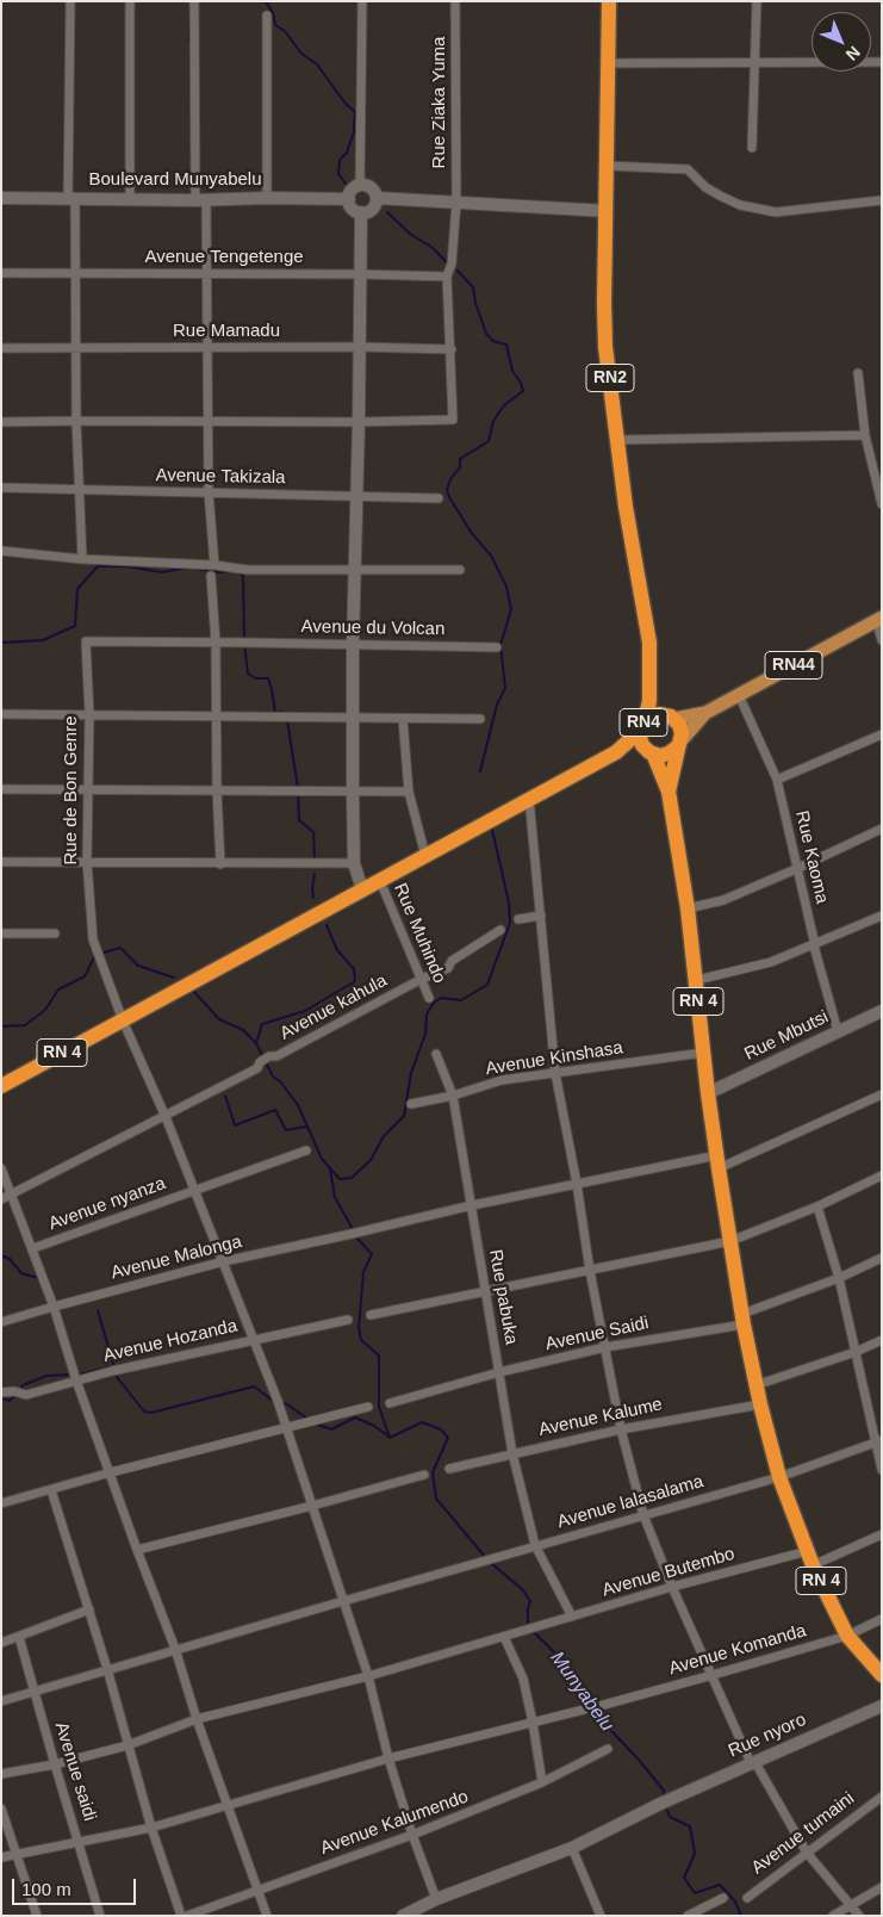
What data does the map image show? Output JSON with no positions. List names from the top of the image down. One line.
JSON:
{"streets":{"highway":["RN2","RN4","RN 4"],"main road":["RN44"],"street":["Rue Ziaka Yuma","Boulevard Munyabelu","Avenue Tengetenge","Rue Mamadu","Avenue Takizala","Avenue du Volcan","Rue de Bon Genre","Rue Kaoma","Rue Muhindo","Avenue kahula","Rue Mbutsi","Avenue Kinshasa","Avenue nyanza","Avenue Malonga","Rue pabuka","Avenue Saidi","Avenue Hozanda","Avenue Kalume","Avenue lalasalama","Avenue Butembo","Avenue Komanda","Rue nyoro","Avenue saidi","Avenue Kalumendo","Avenue tumaini"]},"crossings":[["Rue Ziaka Yuma","Avenue Tengetenge"],["Rue Ziaka Yuma","Rue Mamadu"],["RN2","RN44"],["RN2","RN4"],["RN2","RN 4"],["Avenue du Volcan","Rue de Bon Genre"],["RN44","RN4"],["RN44","Rue Kaoma"],["RN44","RN 4"],["RN4","RN 4"],["Rue de Bon Genre","RN 4"],["Rue de Bon Genre","Avenue kahula"],["Rue de Bon Genre","Avenue nyanza"],["Rue de Bon Genre","Avenue Malonga"],["Rue de Bon Genre","Avenue Hozanda"],["Rue de Bon Genre","Avenue lalasalama"],["Rue de Bon Genre","Avenue Butembo"],["Rue de Bon Genre","Avenue Kalumendo"],["Rue Kaoma","Rue Mbutsi"],["Rue Muhindo","RN 4"],["Rue Muhindo","Avenue kahula"],["RN 4","Rue Mbutsi"],["RN 4","Avenue Kinshasa"],["RN 4","Avenue Malonga"],["RN 4","Avenue Saidi"],["RN 4","Avenue Kalume"],["RN 4","Avenue lalasalama"],["RN 4","Avenue Butembo"],["RN 4","Avenue Komanda"],["Avenue Kinshasa","Rue pabuka"],["Avenue Malonga","Rue pabuka"],["Rue pabuka","Avenue Saidi"],["Rue pabuka","Avenue Kalume"],["Rue pabuka","Avenue lalasalama"],["Rue pabuka","Avenue Butembo"],["Avenue lalasalama","Avenue saidi"],["Avenue Butembo","Avenue saidi"]],"water":["Munyabelu"],"scale_bar":"100 m","north":"bottom right"}
